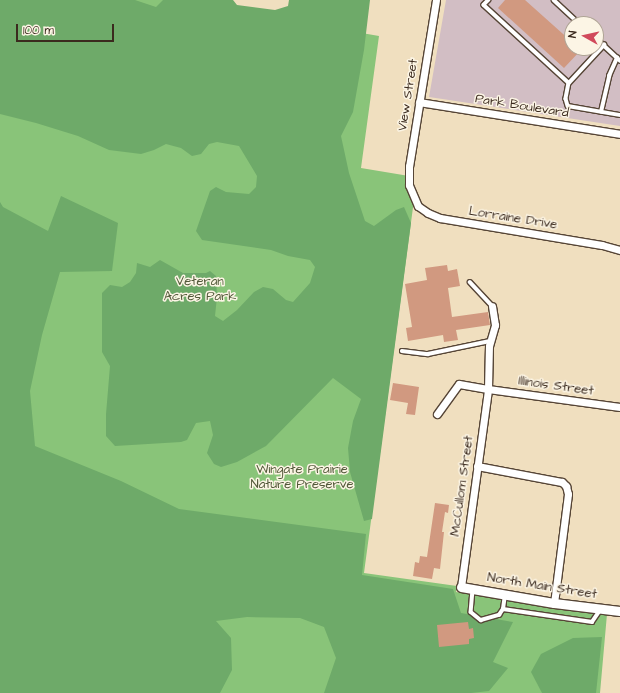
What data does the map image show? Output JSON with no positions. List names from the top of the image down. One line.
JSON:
{"streets":{"street":["View Street","Park Boulevard","Lorraine Drive","Illinois Street","McCullom Street","North Main Street"]},"crossings":[["View Street","Park Boulevard"],["View Street","Lorraine Drive"],["Illinois Street","McCullom Street"],["McCullom Street","North Main Street"]],"parks":["Veteran Acres Park","Wingate Prairie Nature Preserve"],"scale_bar":"100 m","north":"left"}
